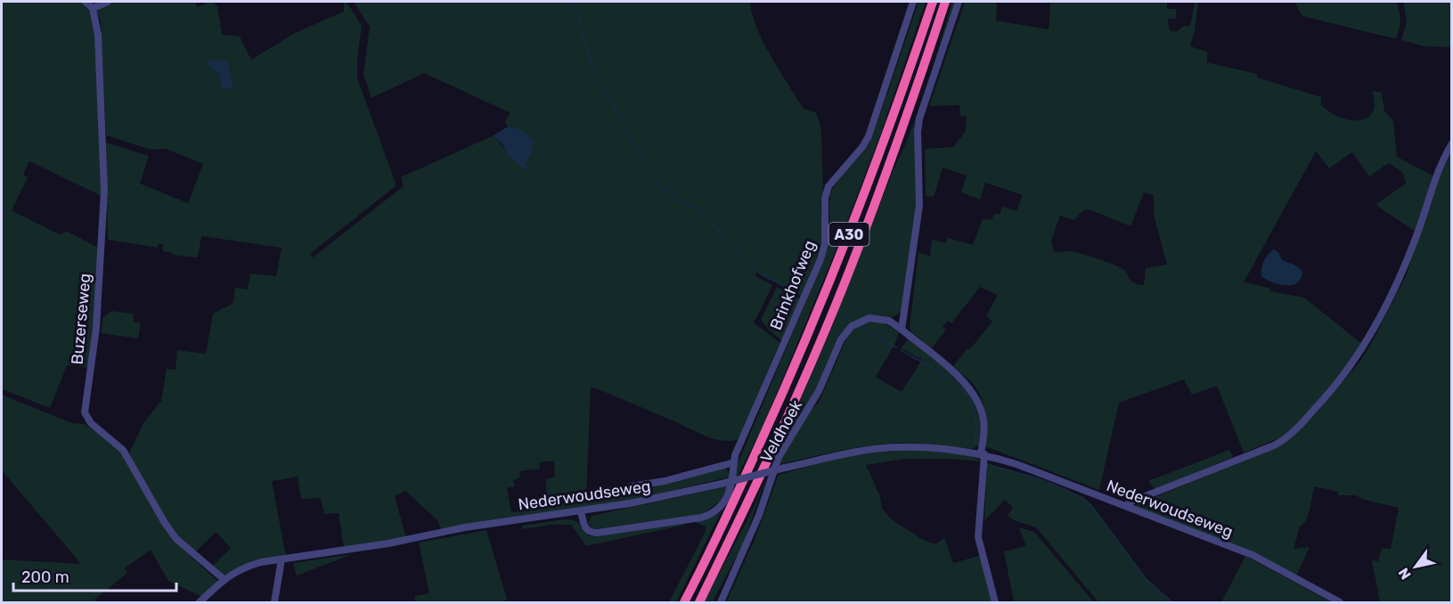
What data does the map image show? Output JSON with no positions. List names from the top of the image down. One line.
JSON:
{"streets":{"highway":["A30"],"street":["Brinkhofweg","Buzerseweg","Veldhoek","Nederwoudseweg"]},"crossings":[["Brinkhofweg","Nederwoudseweg"],["Buzerseweg","Nederwoudseweg"],["Veldhoek","Nederwoudseweg"]],"scale_bar":"200 m","north":"bottom left"}
